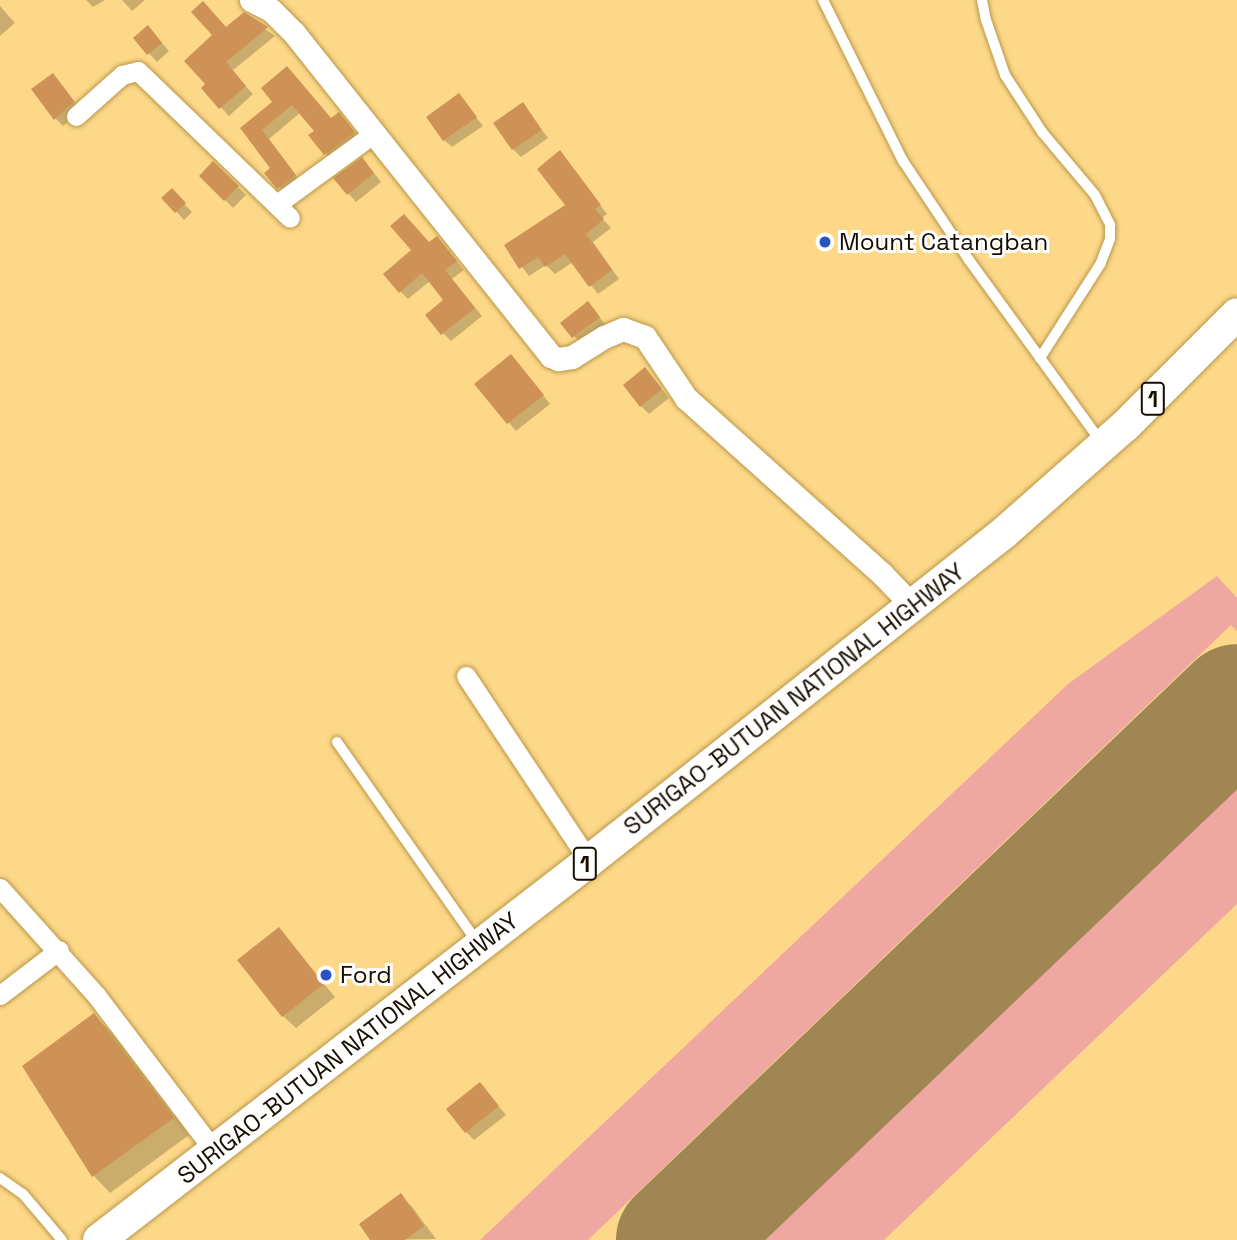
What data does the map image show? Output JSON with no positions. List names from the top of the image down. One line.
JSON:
{"streets":{"highway":["1","SURIGAO-BUTUAN NATIONAL HIGHWAY"]},"places":["Mount Catangban","Ford"]}
